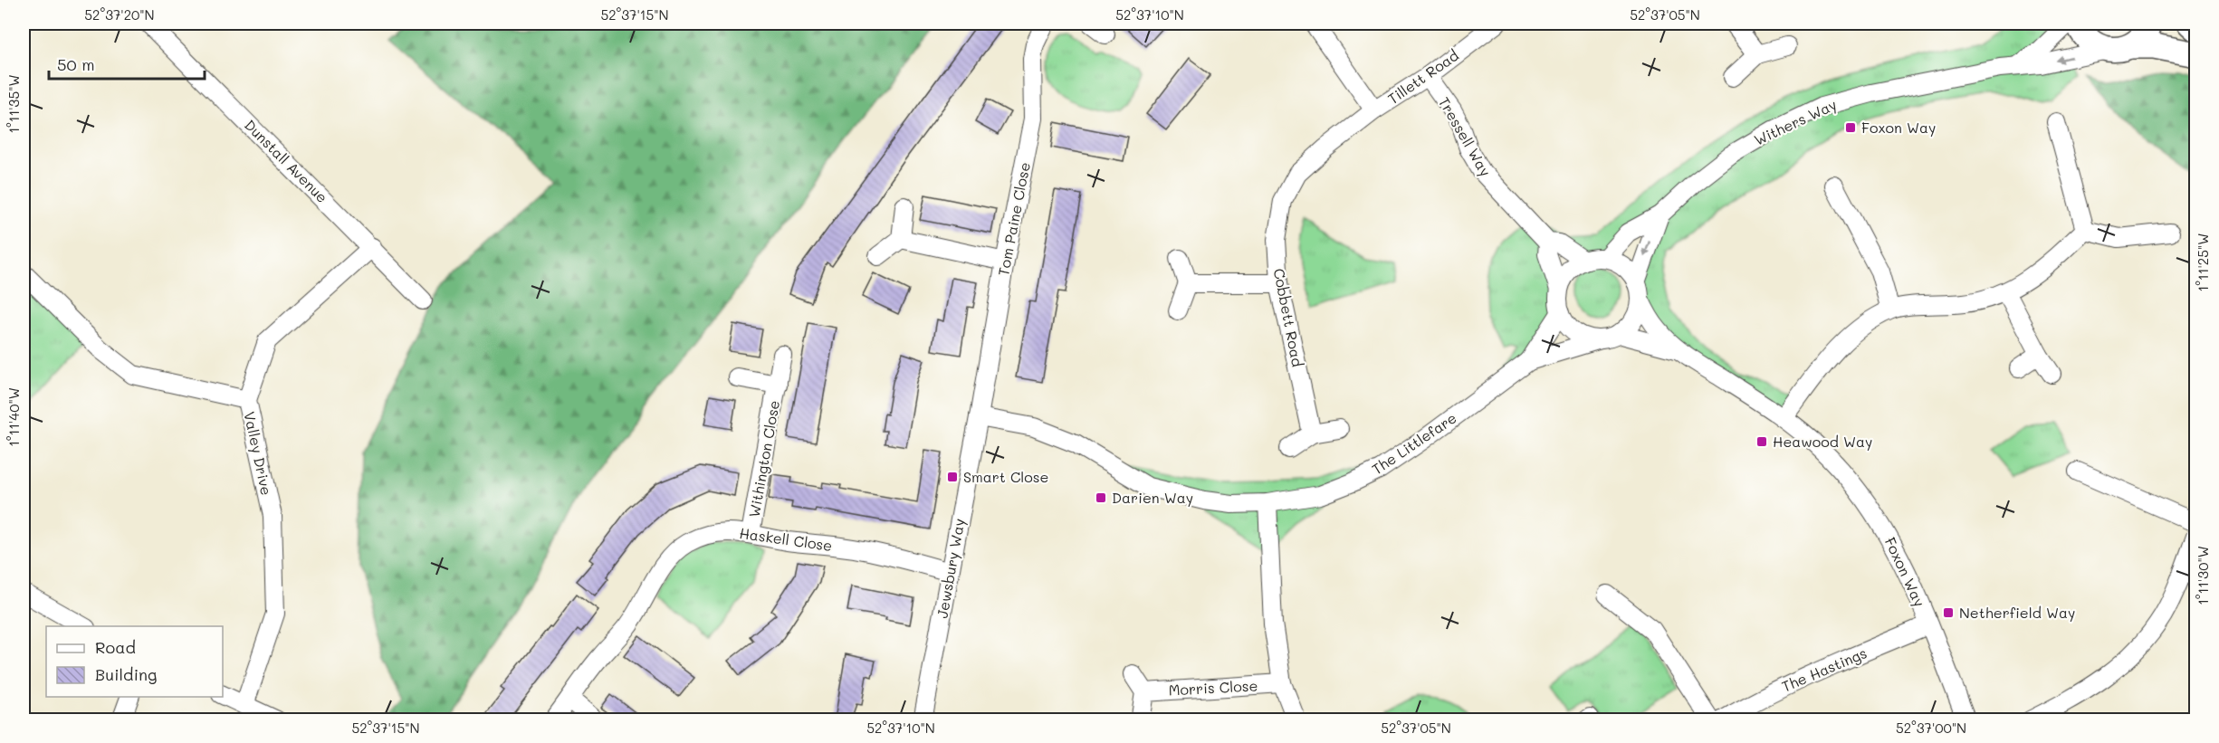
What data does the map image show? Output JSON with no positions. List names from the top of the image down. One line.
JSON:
{"streets":{"street":["Tillett Road","Withers Way","Tressell Way","Dunstall Avenue","Tom Paine Close","Cobbett Road","The Littlefare","Valley Drive","Withington Close","Haskell Close","Jewsbury Way","Foxon Way","The Hastings","Morris Close"]},"crossings":[["Tillett Road","Tressell Way"],["Tillett Road","Cobbett Road"],["Withers Way","Tressell Way"],["Withers Way","The Littlefare"],["Withers Way","Foxon Way"],["Tressell Way","The Littlefare"],["Tressell Way","Foxon Way"],["Dunstall Avenue","Valley Drive"],["Tom Paine Close","The Littlefare"],["Tom Paine Close","Jewsbury Way"],["The Littlefare","Jewsbury Way"],["The Littlefare","Foxon Way"],["Withington Close","Haskell Close"],["Haskell Close","Jewsbury Way"],["Foxon Way","The Hastings"]],"places":{"transit":["Foxon Way","Heawood Way","Smart Close","Darien Way","Netherfield Way"]},"legend":["Road","Building"],"scale_bar":"50 m","coordinates":["52°37'20\"N","52°37'15\"N","52°37'10\"N","52°37'05\"N","1°11'35\"W","1°11'25\"W","1°11'40\"W","1°11'30\"W","52°37'00\"N"]}
